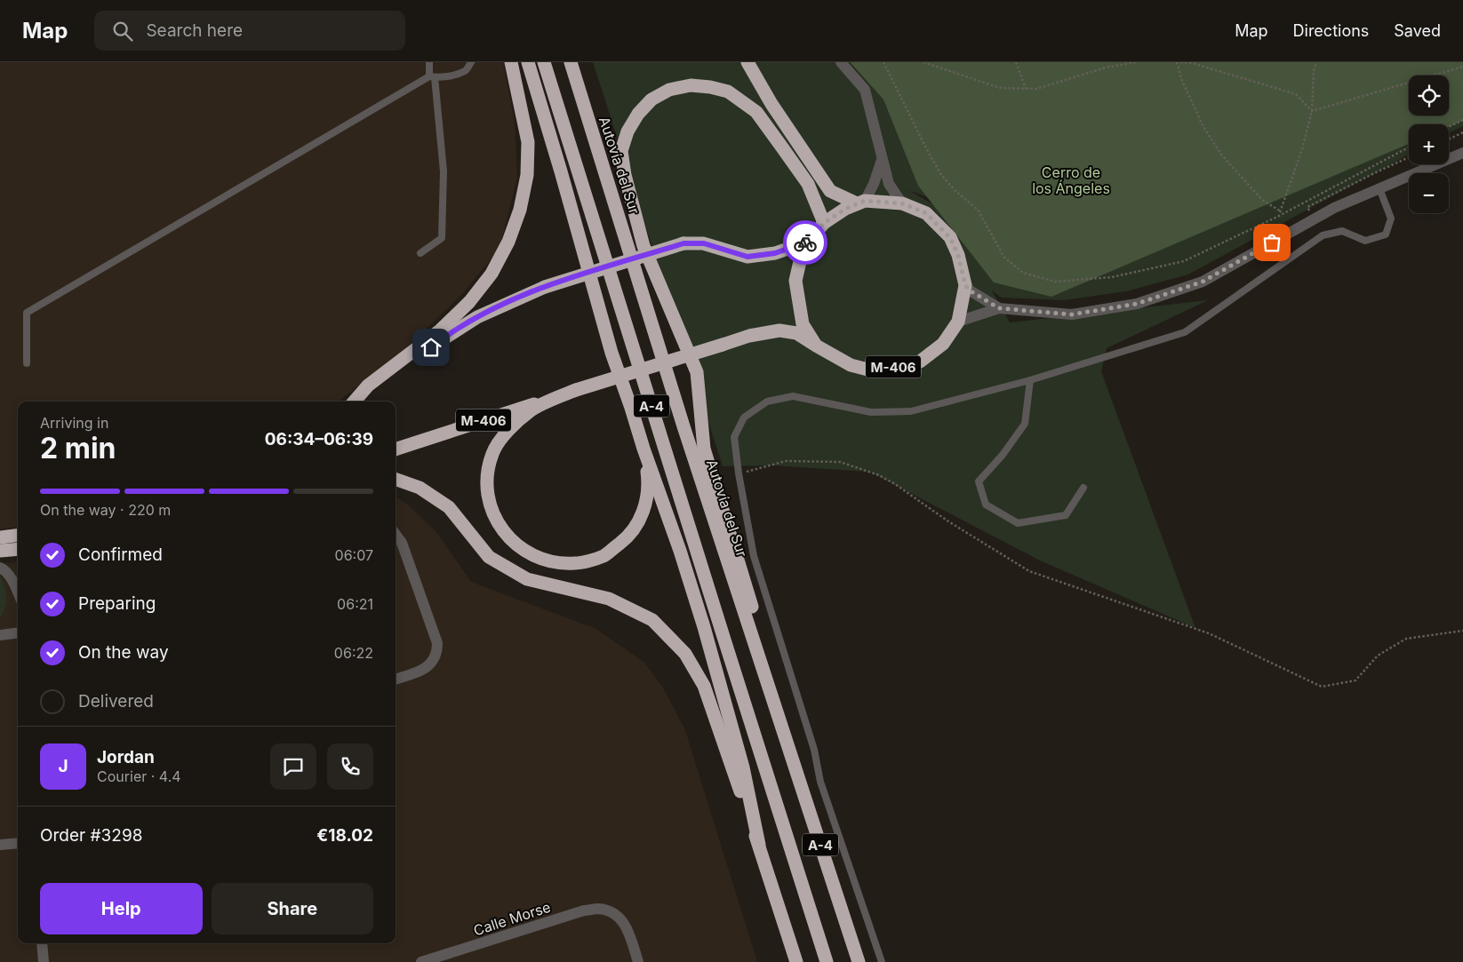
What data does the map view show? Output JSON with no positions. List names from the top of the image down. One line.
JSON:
{"streets":{"highway":["Autovía del Sur","M-406","A-4"],"street":["Calle Morse"]},"parks":["Cerro de los Ángeles"],"page":{"header":"Map","search":"Search here","nav":["Map","Directions","Saved"],"map_buttons":["+","−"],"heading":["2 min","Arriving in","06:34–06:39"],"panel":["Jordan","Courier · 4.4","Order #3298","€18.02"],"bar":"On the way · 220 m","list":[["Confirmed","06:07"],["Preparing","06:21"],["On the way","06:22"],"Delivered"],"round":"J","buttons":["Help","Share"]}}
